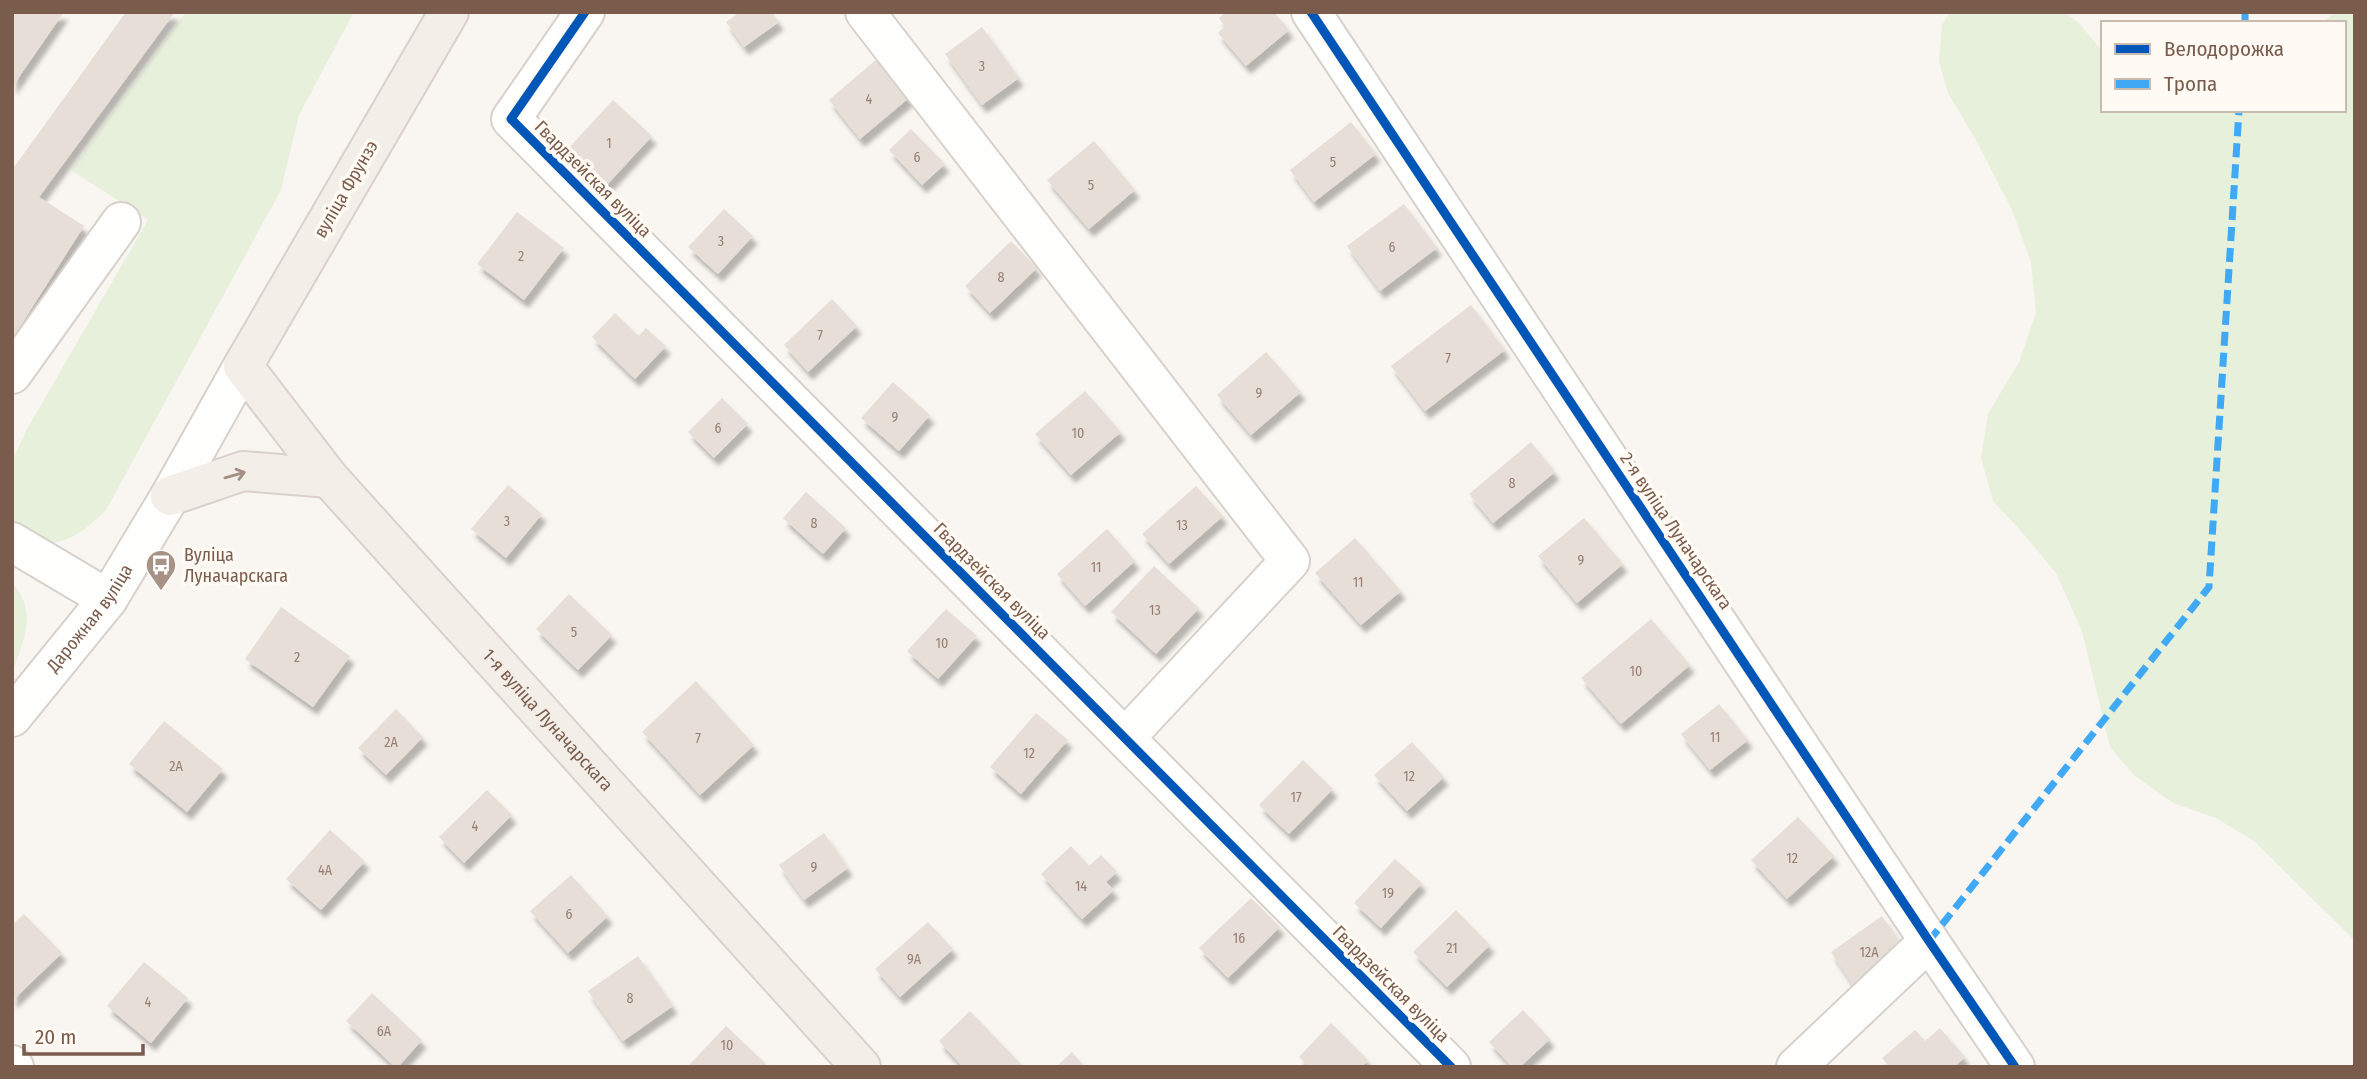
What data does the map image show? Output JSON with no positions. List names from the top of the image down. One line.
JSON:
{"streets":{"main road":["вуліца Фрунзэ","1-я вуліца Луначарскага"],"street":["Гвардзейская вуліца","2-я вуліца Луначарскага","Дарожная вуліца"]},"crossings":[["вуліца Фрунзэ","Дарожная вуліца"],["вуліца Фрунзэ","1-я вуліца Луначарскага"],["Дарожная вуліца","1-я вуліца Луначарскага"]],"places":{"bus stop":["Вуліца Луначарскага"]},"house_numbers":["3","4","1","6","5","5","3","6","2","8","7","7","9","9","6","10","8","3","8","13","9","11","11","13","5","10","2","10","11","7","2А","12","2А","12","17","4","12","9","4А","14","19","6","16","21","12А","9А","8","4","6А","10"],"legend":["Велодорожка","Тропа"],"scale_bar":"20 m"}
